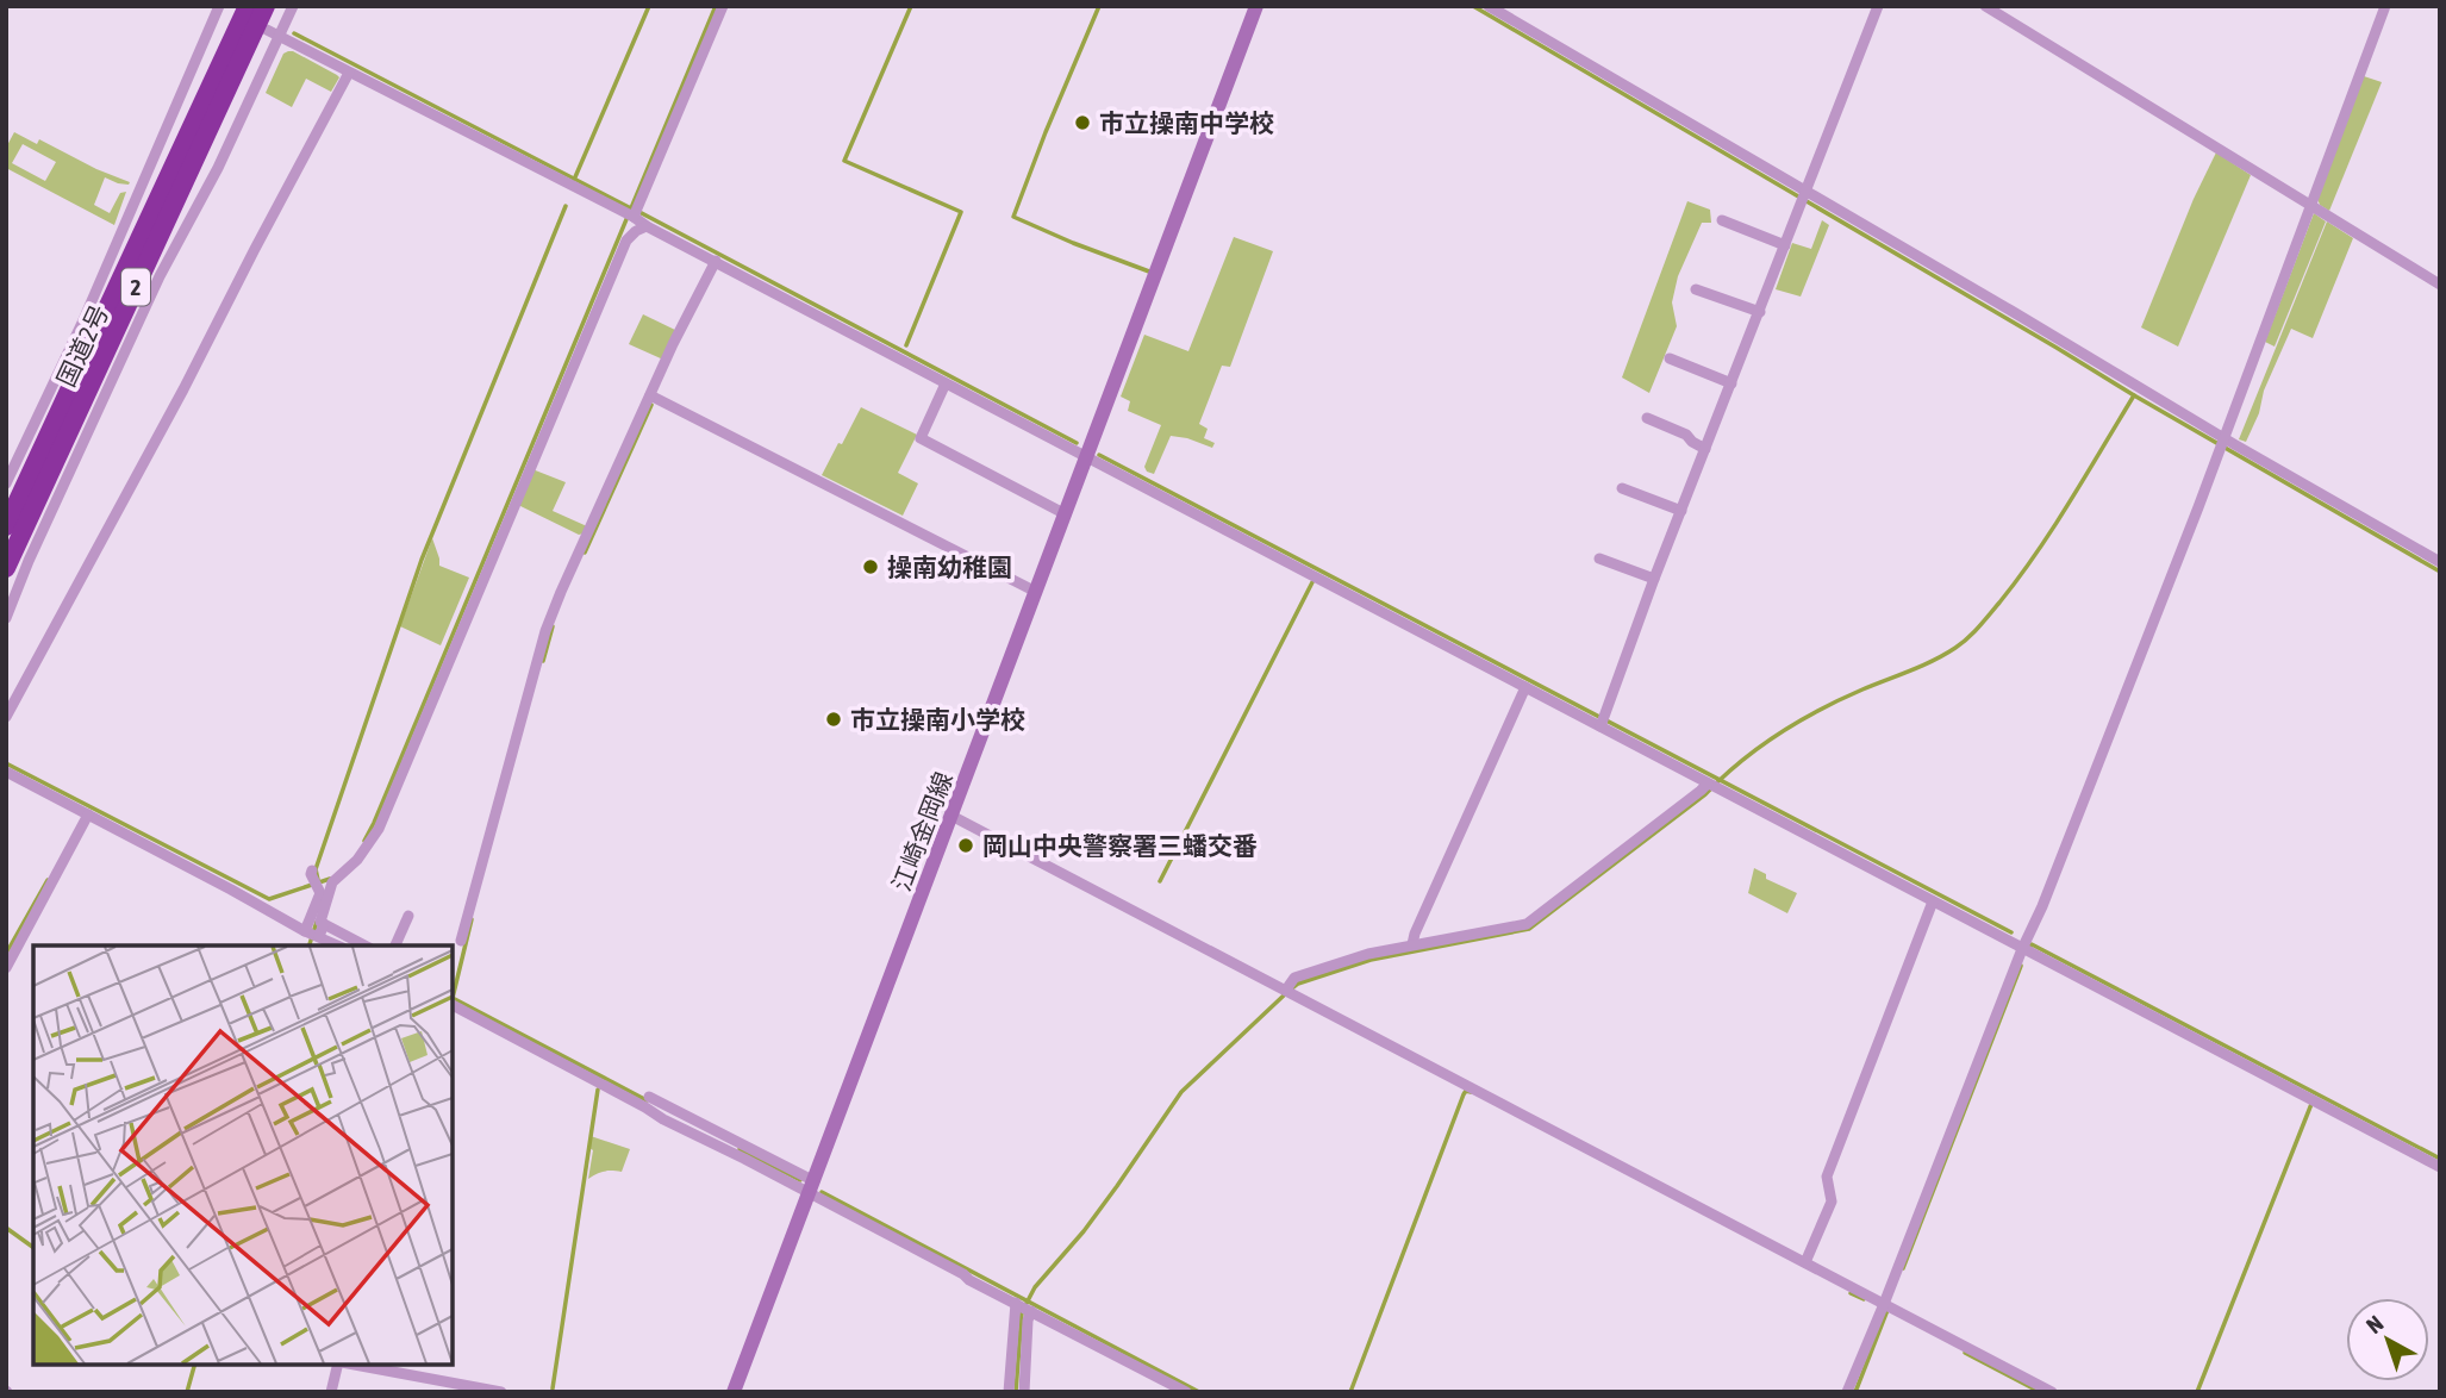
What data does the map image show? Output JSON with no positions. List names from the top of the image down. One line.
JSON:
{"streets":{"highway":["2","国道2号"],"main road":["江崎金岡線"]},"places":["市立操南中学校","操南幼稚園","市立操南小学校","岡山中央警察署三蟠交番"],"north":"top left"}
